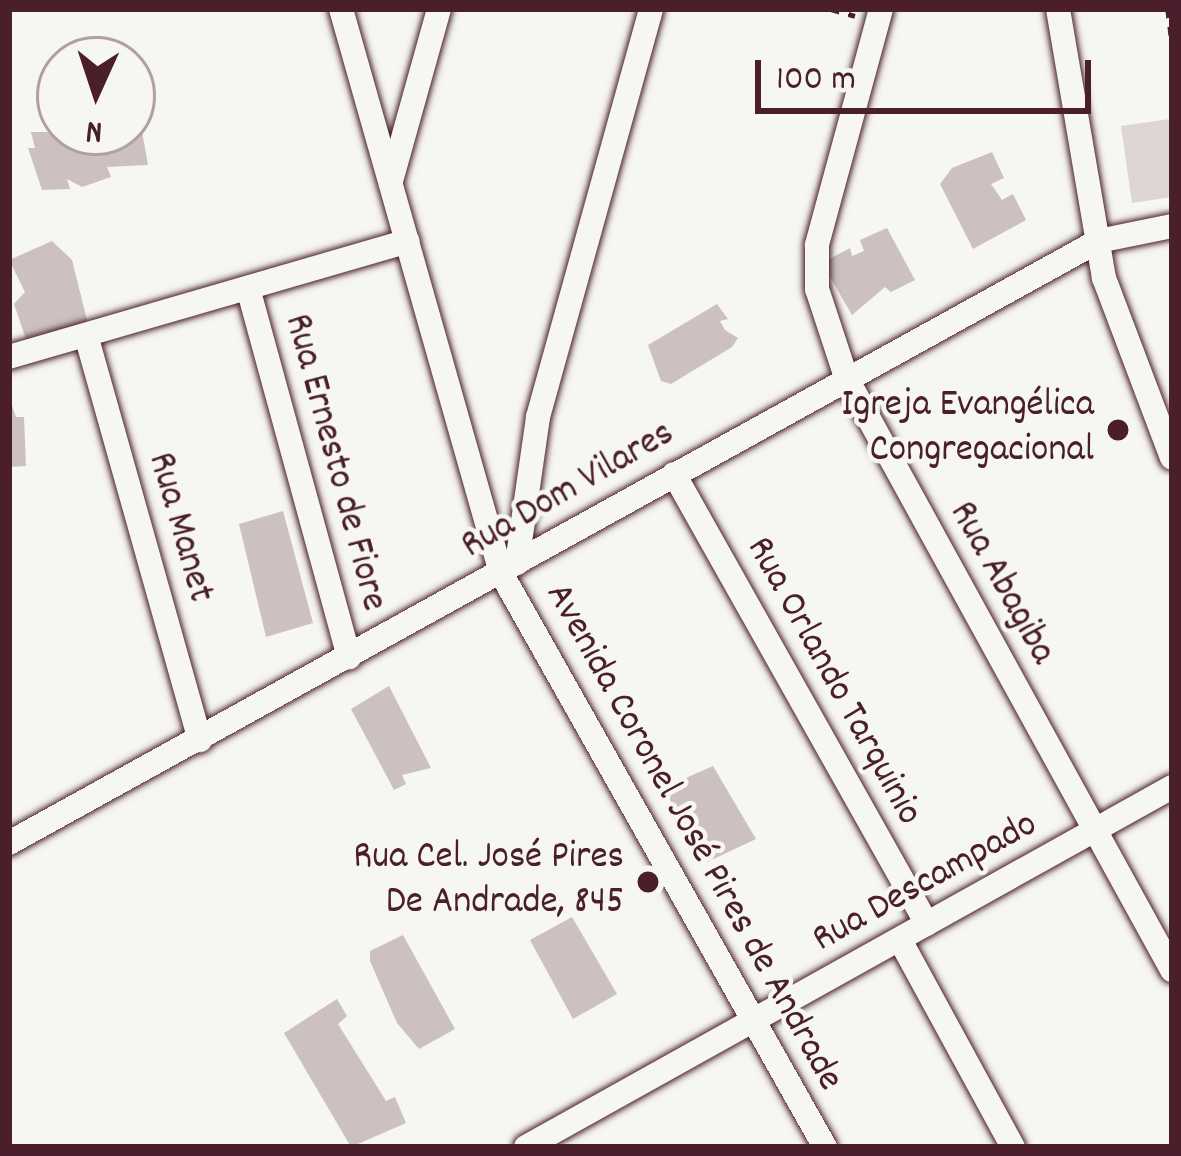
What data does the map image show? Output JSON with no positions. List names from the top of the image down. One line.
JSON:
{"streets":{"street":["Rua Ernesto de Fiore","Rua Dom Vilares","Rua Manet","Rua Abagiba","Rua Orlando Tarquinio","Avenida Coronel José Pires de Andrade","Rua Descampado"]},"crossings":[["Rua Ernesto de Fiore","Rua Dom Vilares"],["Rua Dom Vilares","Rua Manet"],["Rua Dom Vilares","Rua Abagiba"],["Rua Dom Vilares","Rua Orlando Tarquinio"],["Rua Dom Vilares","Avenida Coronel José Pires de Andrade"],["Rua Abagiba","Rua Descampado"],["Rua Orlando Tarquinio","Rua Descampado"],["Avenida Coronel José Pires de Andrade","Rua Descampado"]],"places":["Igreja Evangélica Congregacional","Rua Cel. José Pires De Andrade, 845"],"scale_bar":"100 m","north":"bottom"}
